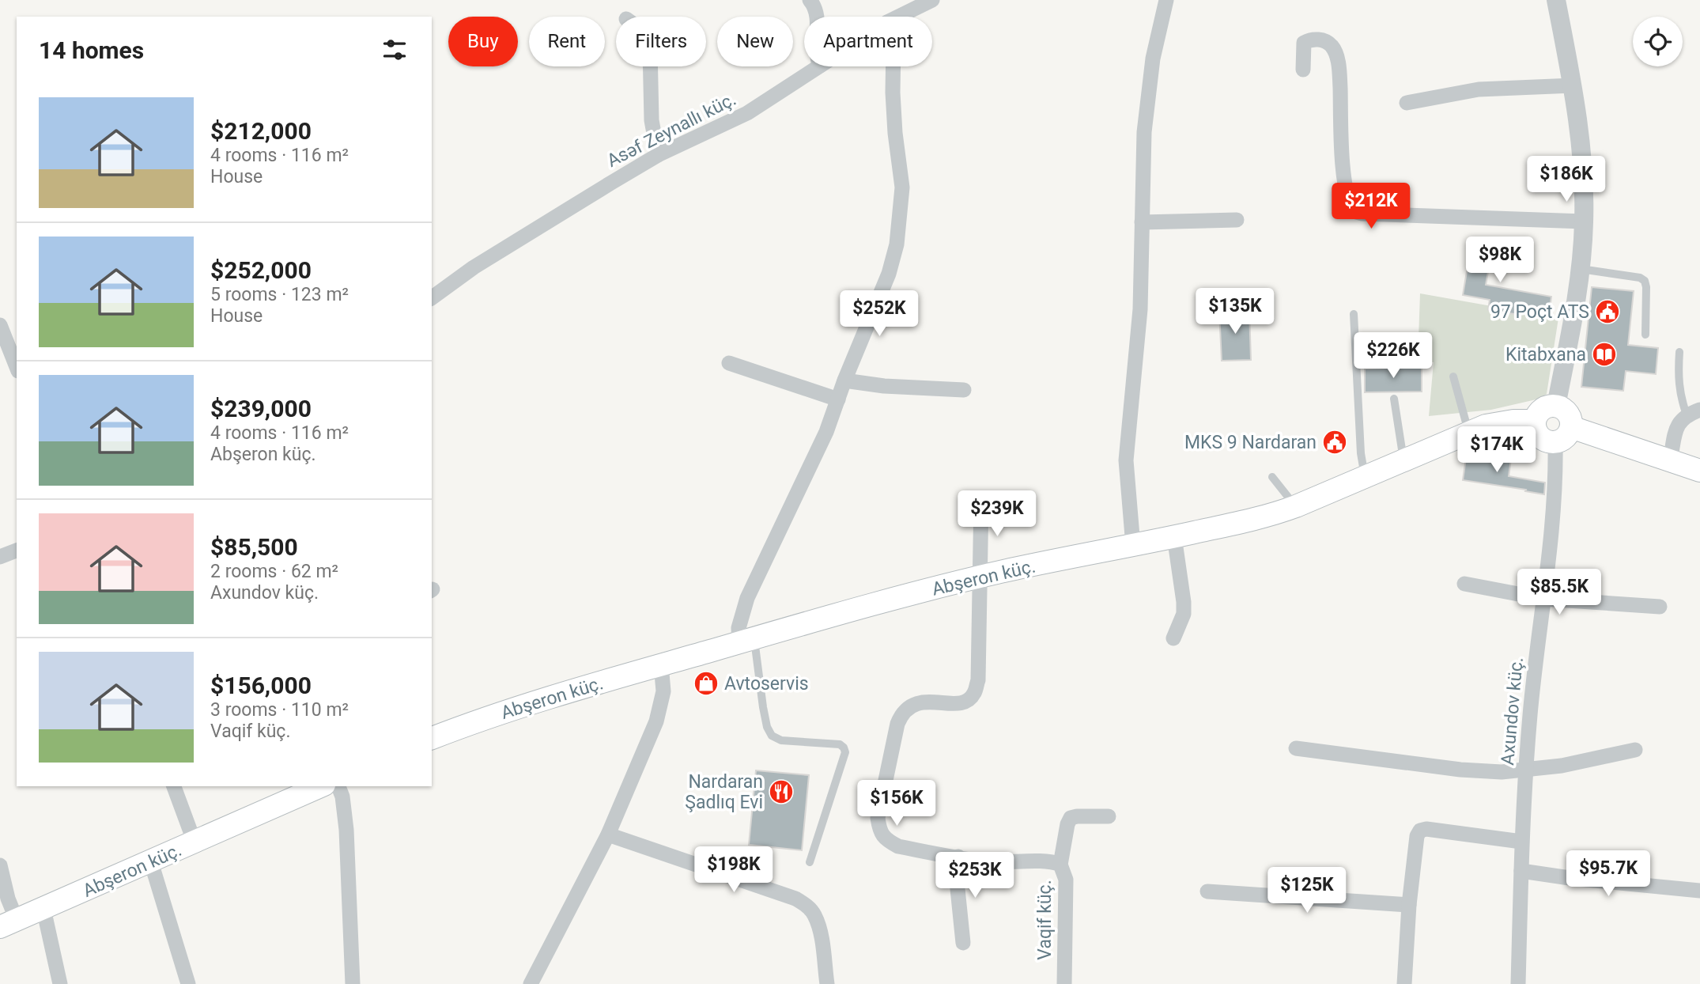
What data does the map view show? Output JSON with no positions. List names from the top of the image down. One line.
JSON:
{"streets":{"main road":["Abşeron küç."],"street":["Asəf Zeynallı küç.","Axundov küç.","Vaqif küç."]},"crossings":[["Abşeron küç.","Axundov küç."],["Abşeron küç.","Vaqif küç."]],"places":{"public building":["97 Poçt ATS","MKS 9 Nardaran"],"library":["Kitabxana"],"shop":["Avtoservis"],"restaurant":["Nardaran Şadlıq Evi"]},"page":{"chip":["Buy","Rent","Filters","New","Apartment"],"heading":"14 homes","list":[{"name":"$212,000","note":"4 rooms · 116 m² · House"},{"name":"$252,000","note":"5 rooms · 123 m² · House"},{"name":"$239,000","note":"4 rooms · 116 m² · Abşeron küç."},{"name":"$85,500","note":"2 rooms · 62 m² · Axundov küç."},{"name":"$156,000","note":"3 rooms · 110 m² · Vaqif küç."}],"price":["$186K","$212K","$98K","$135K","$252K","$226K","$174K","$239K","$85.5K","$156K","$198K","$95.7K","$253K","$125K"]}}
